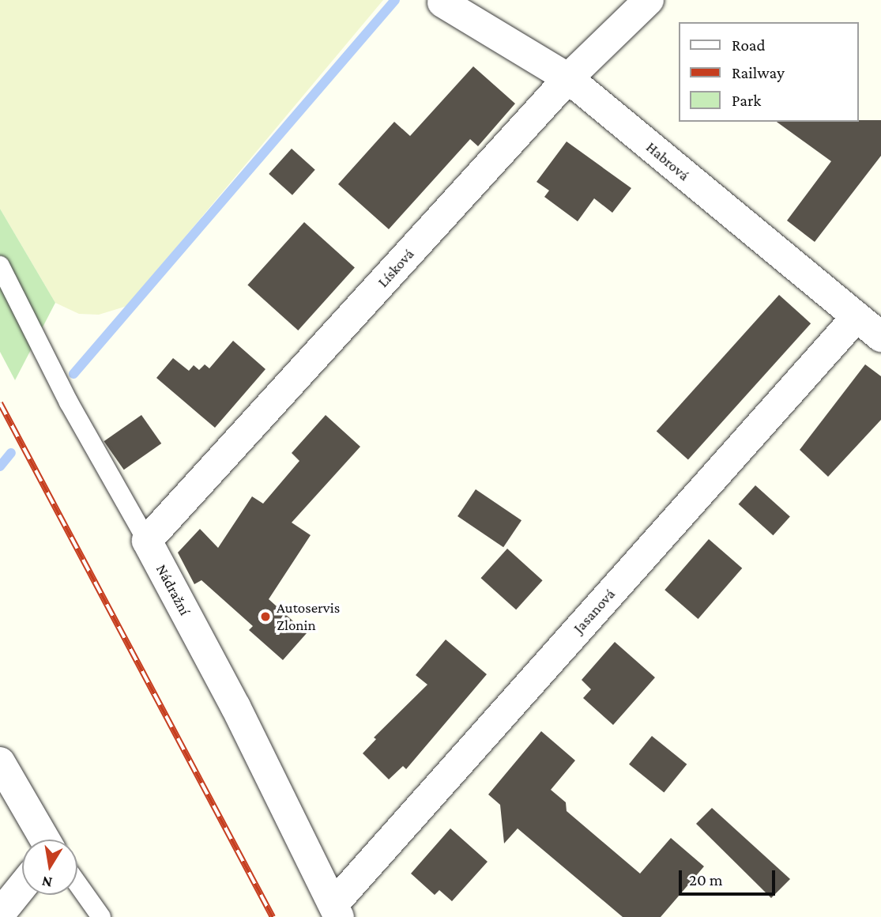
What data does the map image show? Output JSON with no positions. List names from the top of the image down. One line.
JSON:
{"streets":{"street":["Habrová","Lísková","Nádražní","Jasanová"]},"crossings":[["Habrová","Lísková"],["Habrová","Jasanová"],["Lísková","Nádražní"],["Nádražní","Jasanová"]],"places":["Autoservis Zlonin"],"legend":["Road","Railway","Park"],"scale_bar":"20 m","north":"bottom"}
